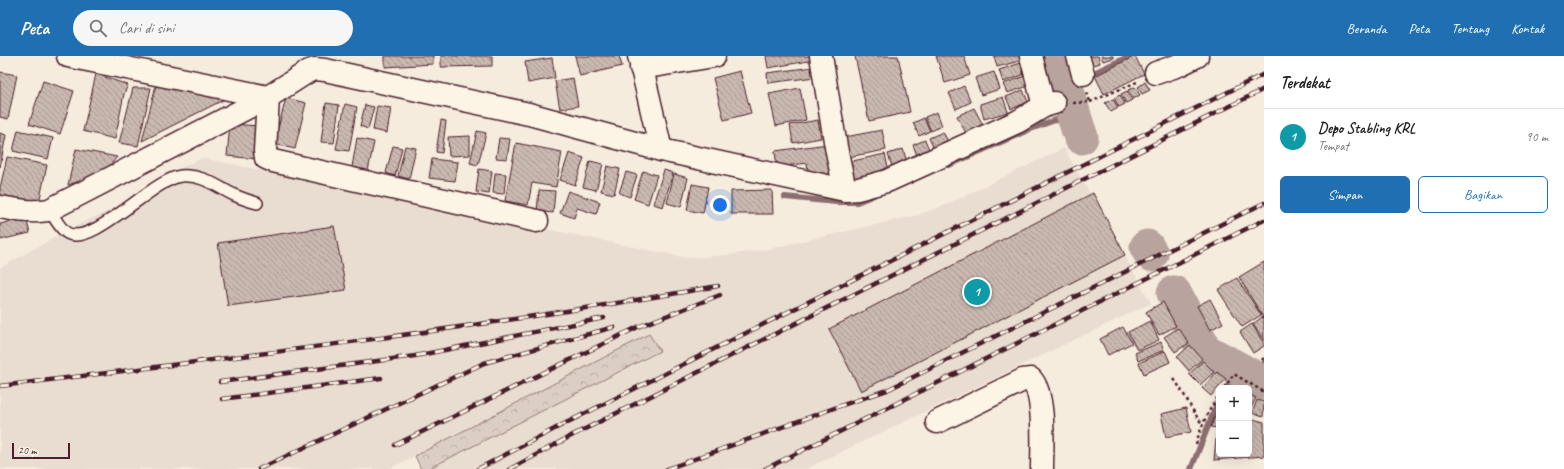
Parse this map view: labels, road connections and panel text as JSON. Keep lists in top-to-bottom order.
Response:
{
  "scale_bar": "20 m",
  "page": {
    "header": "Peta",
    "search": "Cari di sini",
    "nav": [
      "Beranda",
      "Peta",
      "Tentang",
      "Kontak"
    ],
    "heading": "Terdekat",
    "list": [
      {
        "mark": "1",
        "name": "Depo Stabling KRL",
        "note": "Tempat",
        "value": "90 m"
      }
    ],
    "buttons": ["Simpan", "Bagikan"],
    "pins": "1",
    "map_buttons": ["+", "−"],
    "scale": "20 m"
  }
}
